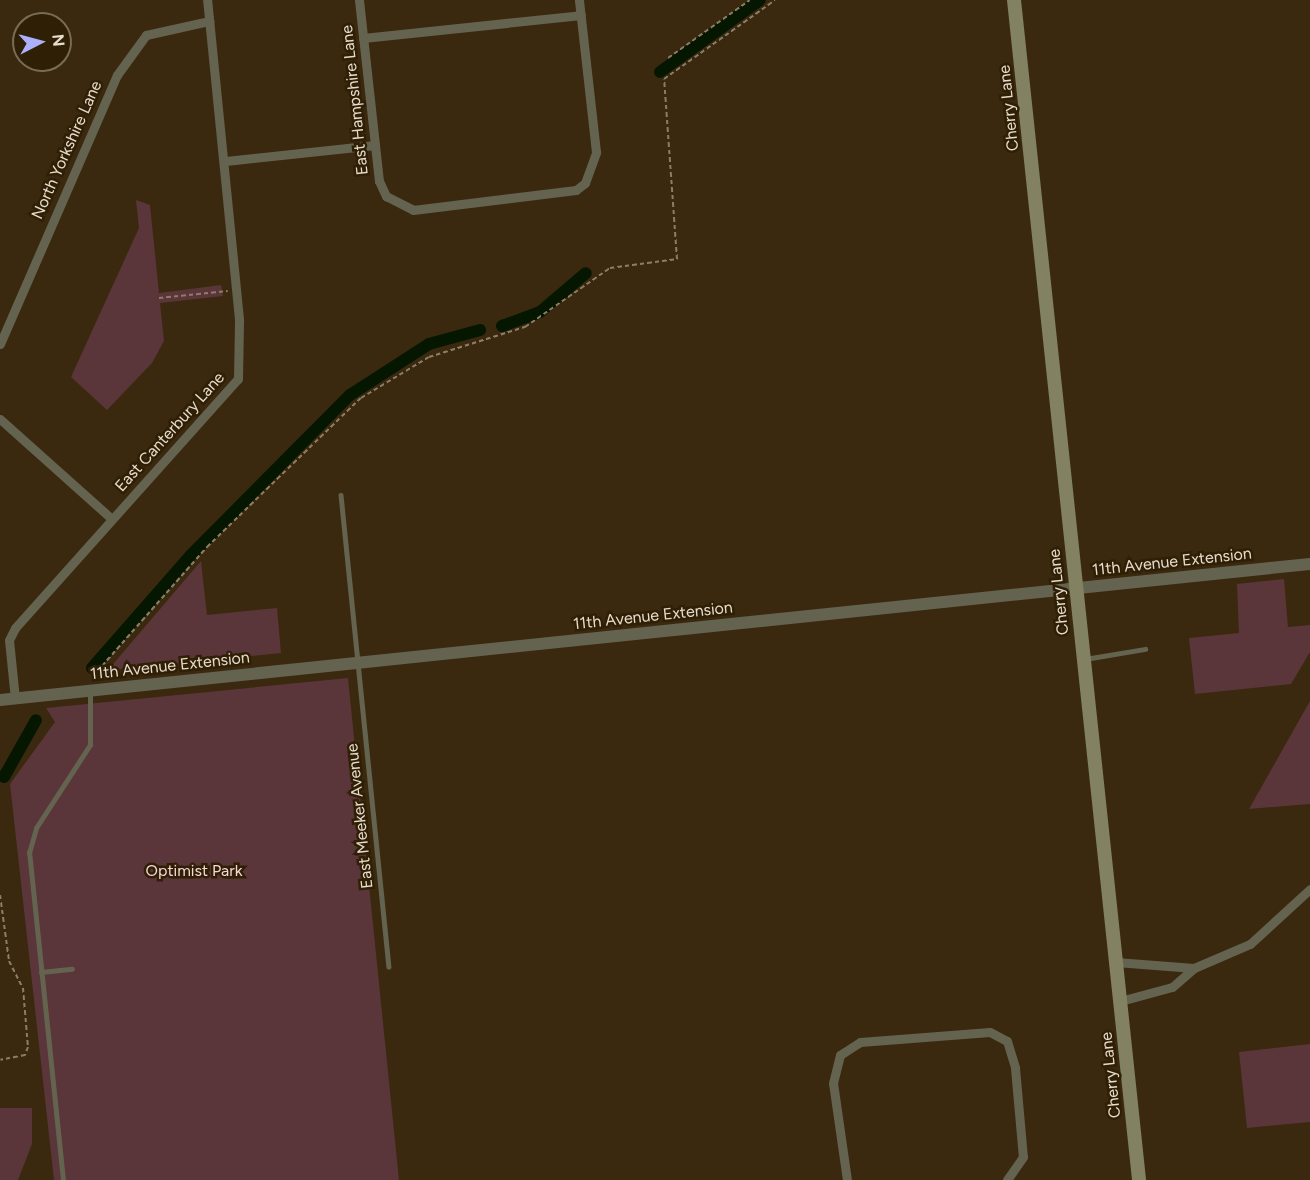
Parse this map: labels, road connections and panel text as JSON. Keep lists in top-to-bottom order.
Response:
{
  "streets": {
    "main road": ["Cherry Lane"],
    "street": [
      "East Hampshire Lane",
      "North Yorkshire Lane",
      "East Canterbury Lane",
      "11th Avenue Extension"
    ],
    "lane": ["East Meeker Avenue"]
  },
  "crossings": [
    ["Cherry Lane", "11th Avenue Extension"],
    ["North Yorkshire Lane", "East Canterbury Lane"],
    ["East Canterbury Lane", "11th Avenue Extension"],
    ["11th Avenue Extension", "East Meeker Avenue"]
  ],
  "parks": ["Optimist Park"],
  "north": "right"
}
